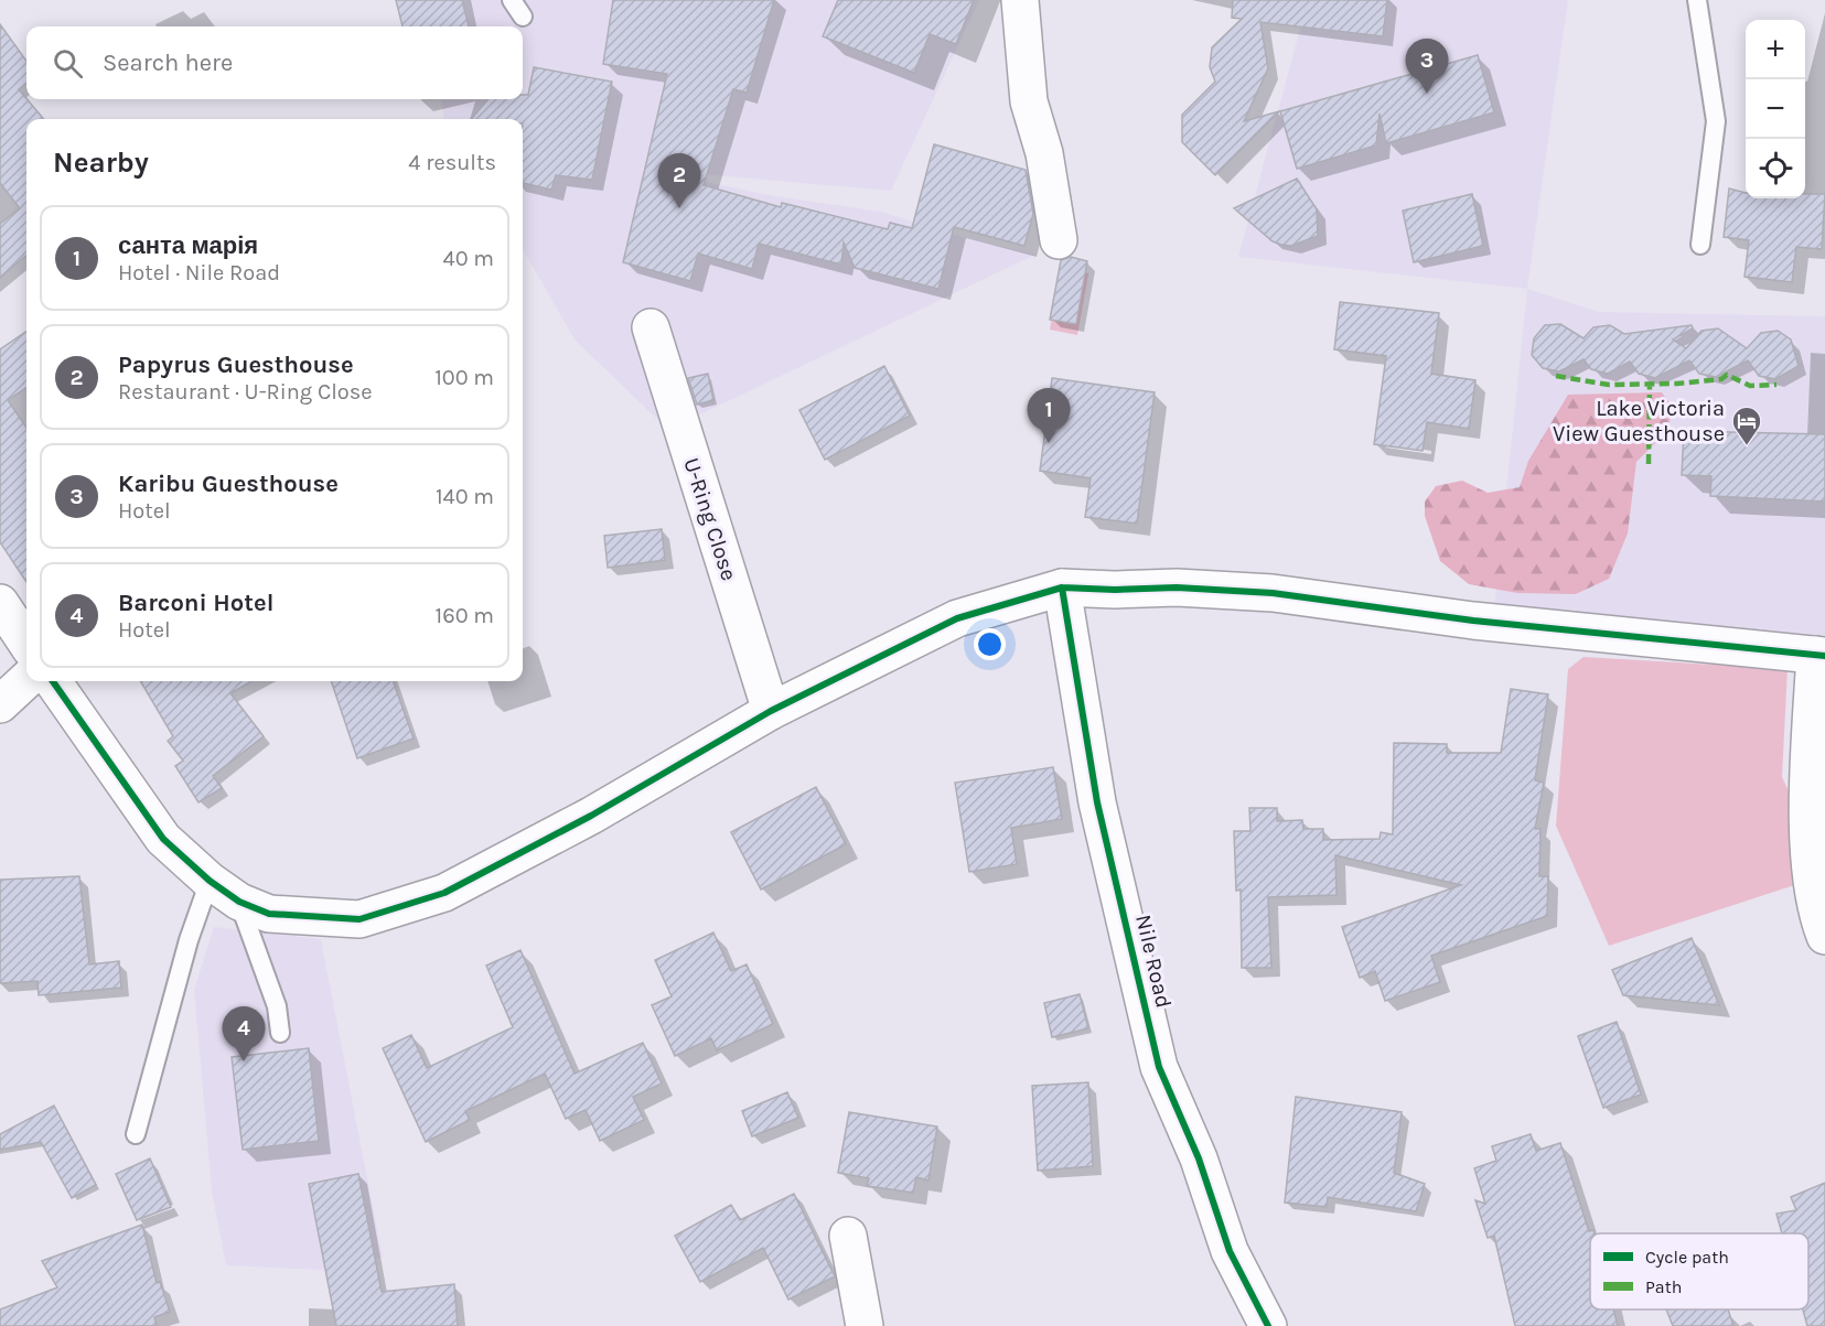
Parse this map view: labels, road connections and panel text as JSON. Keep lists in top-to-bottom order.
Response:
{
  "streets": {
    "street": ["U-Ring Close", "Nile Road"]
  },
  "places": {
    "hotel": ["Lake Victoria View Guesthouse"]
  },
  "legend": ["Cycle path", "Path"],
  "page": {
    "map_buttons": ["+", "−"],
    "search": "Search here",
    "pins": [
      "3",
      "2",
      "1",
      "4"
    ],
    "heading": ["Nearby", "4 results"],
    "list": [
      {
        "mark": "1",
        "name": "санта марія",
        "note": "Hotel · Nile Road",
        "value": "40 m"
      },
      {
        "mark": "2",
        "name": "Papyrus Guesthouse",
        "note": "Restaurant · U-Ring Close",
        "value": "100 m"
      },
      {
        "mark": "3",
        "name": "Karibu Guesthouse",
        "note": "Hotel",
        "value": "140 m"
      },
      {
        "mark": "4",
        "name": "Barconi Hotel",
        "note": "Hotel",
        "value": "160 m"
      }
    ]
  }
}
